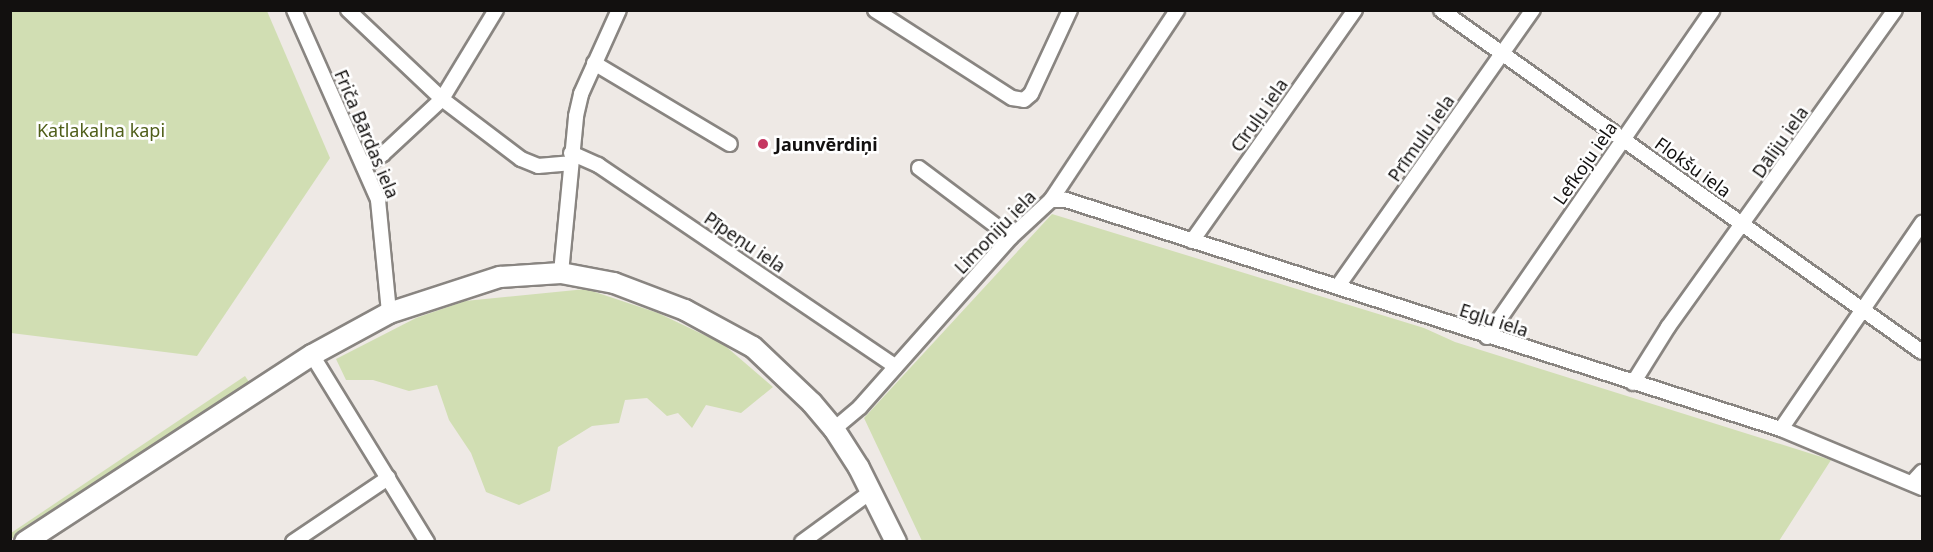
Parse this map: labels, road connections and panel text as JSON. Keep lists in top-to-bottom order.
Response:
{
  "streets": {
    "street": [
      "Cīruļu iela",
      "Friča Bārdas iela",
      "Prīmulu iela",
      "Dāliju iela",
      "Lefkoju iela",
      "Flokšu iela",
      "Limoniju iela",
      "Pīpeņu iela",
      "Egļu iela"
    ]
  },
  "crossings": [
    ["Cīruļu iela", "Egļu iela"],
    ["Prīmulu iela", "Flokšu iela"],
    ["Prīmulu iela", "Egļu iela"],
    ["Dāliju iela", "Flokšu iela"],
    ["Dāliju iela", "Egļu iela"],
    ["Lefkoju iela", "Flokšu iela"],
    ["Lefkoju iela", "Egļu iela"],
    ["Limoniju iela", "Pīpeņu iela"],
    ["Limoniju iela", "Egļu iela"]
  ],
  "parks": ["Katlakalna kapi"],
  "places": ["Jaunvērdiņi"]
}
